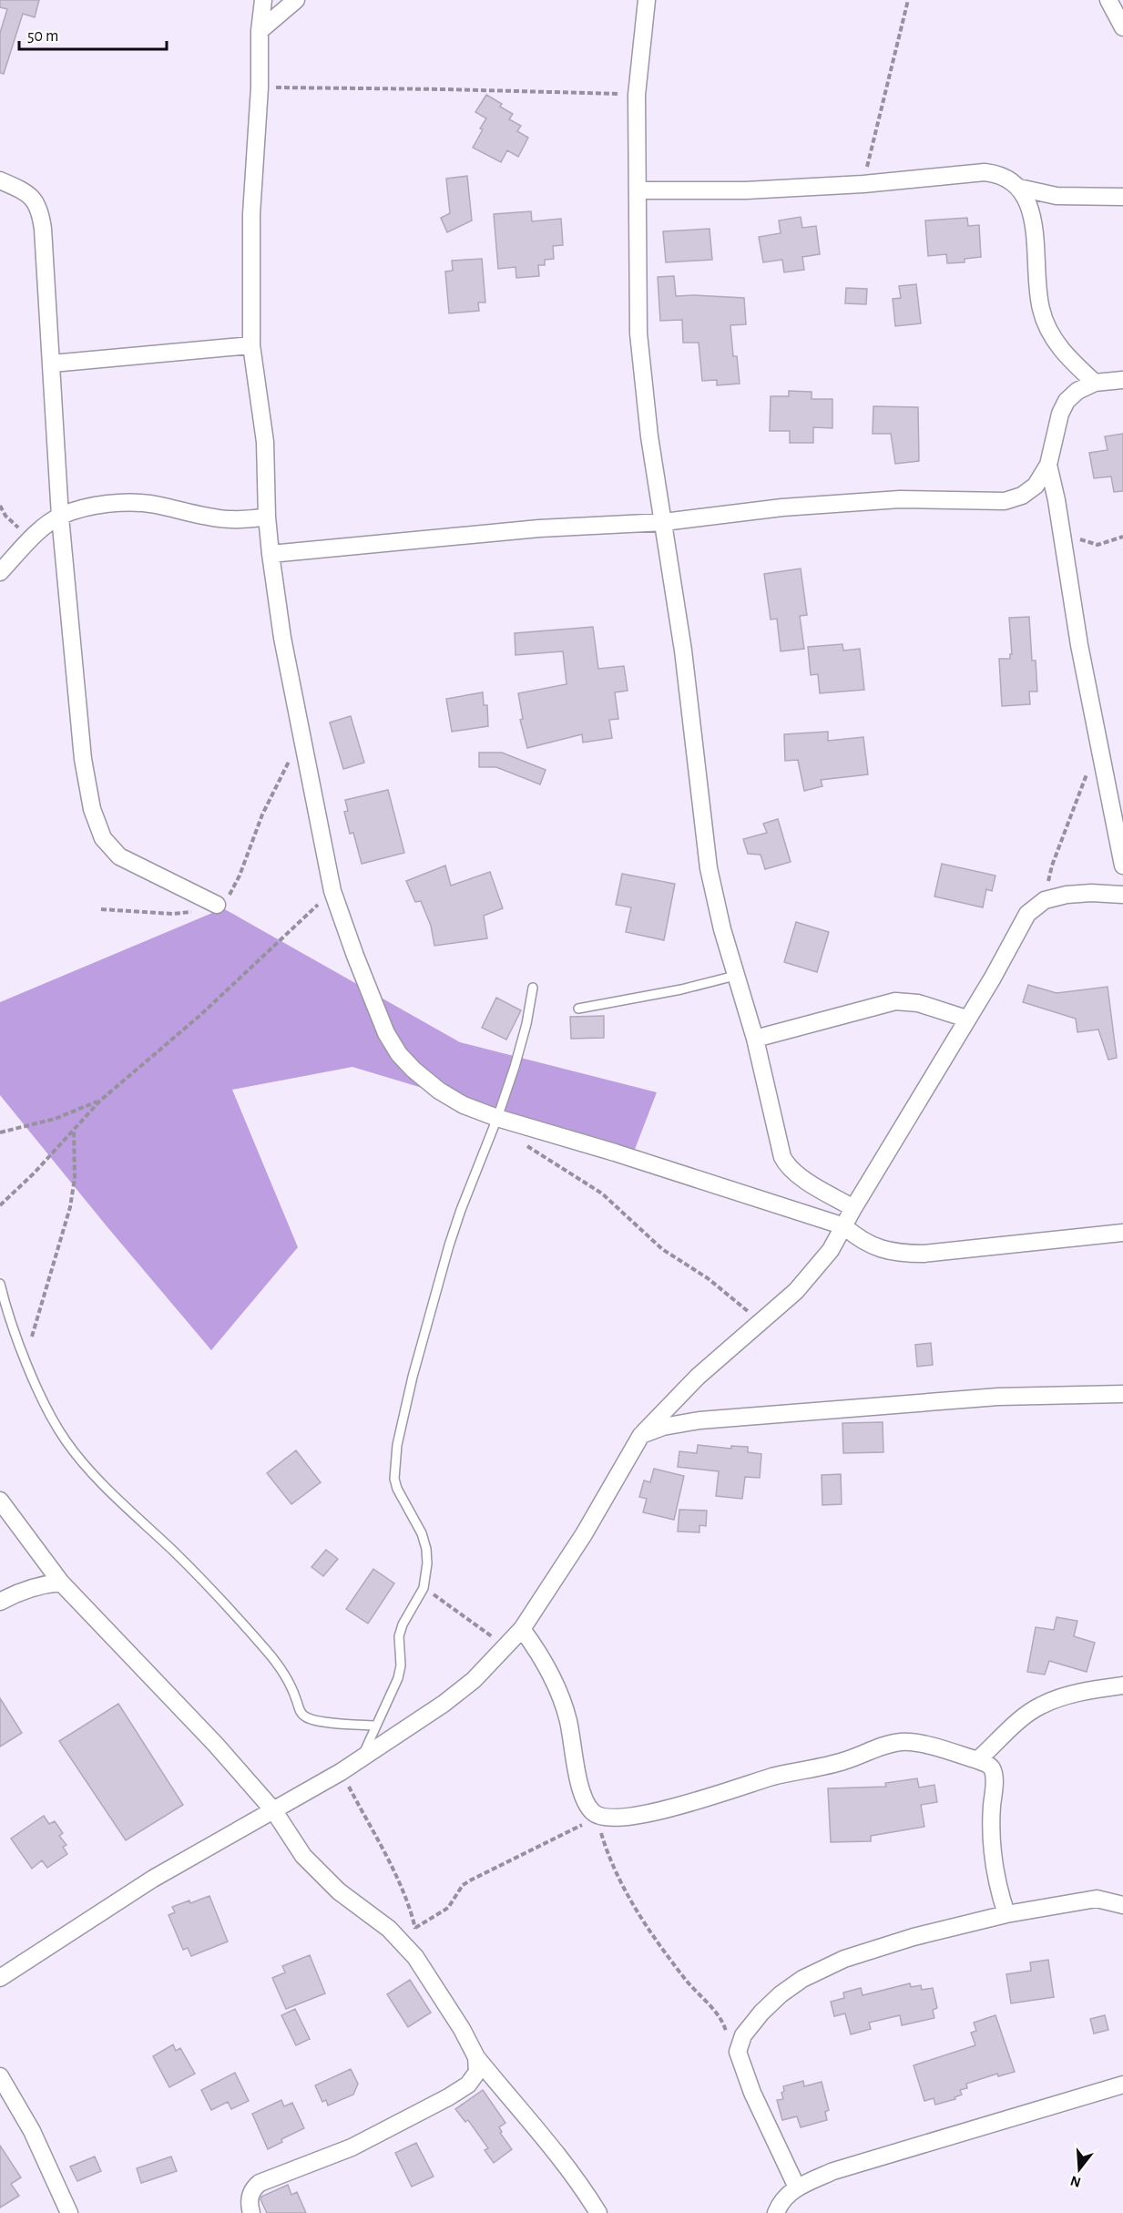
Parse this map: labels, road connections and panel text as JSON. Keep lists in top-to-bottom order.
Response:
{
  "scale_bar": "50 m",
  "north": "bottom"
}
